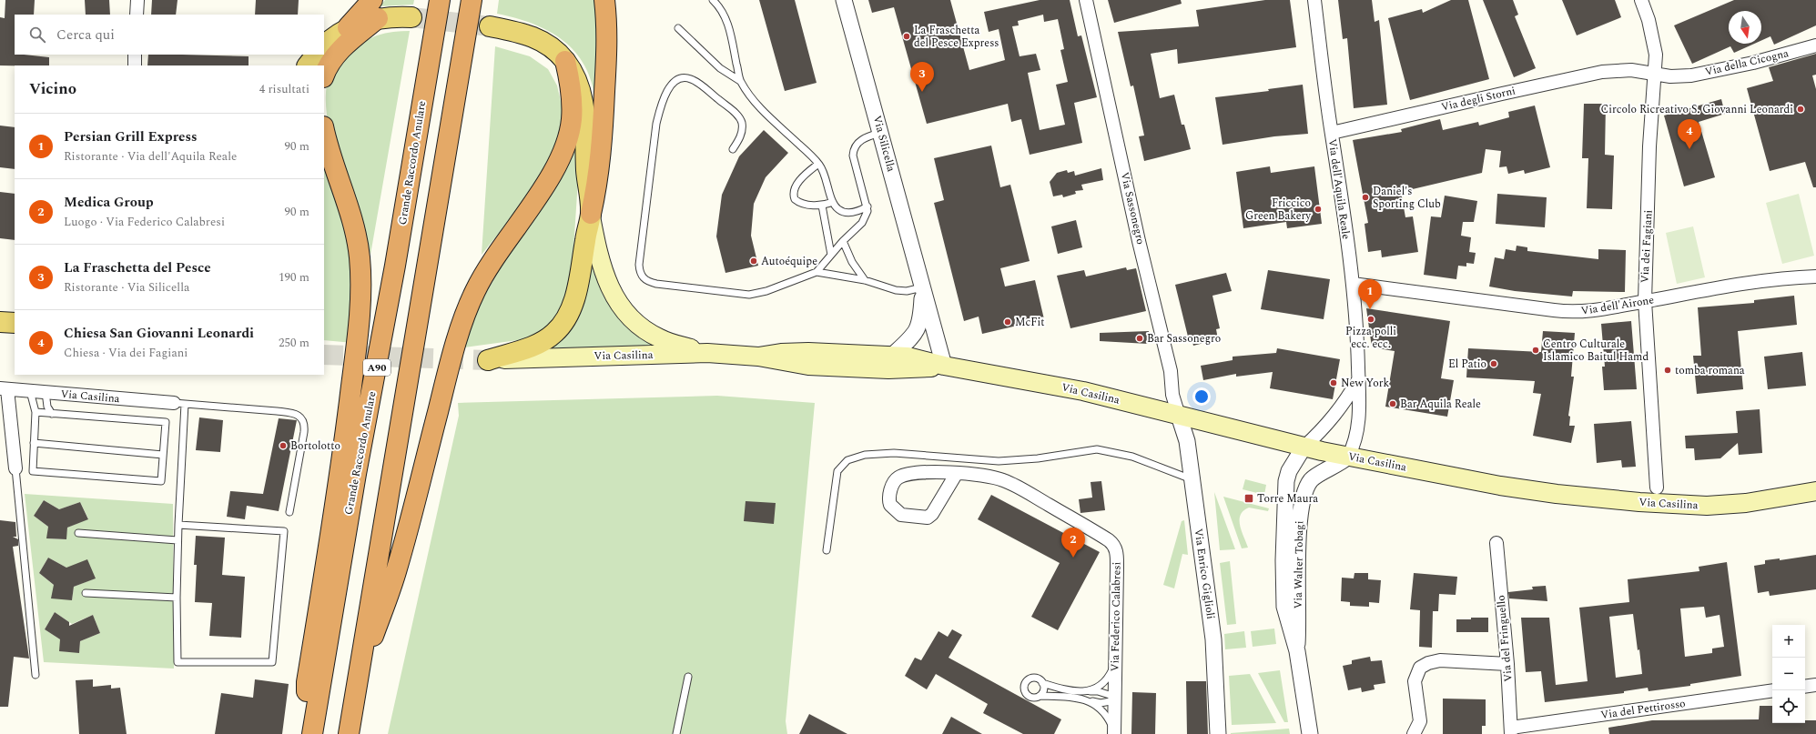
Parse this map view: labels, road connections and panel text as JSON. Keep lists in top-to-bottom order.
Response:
{
  "streets": {
    "highway": ["Grande Raccordo Anulare", "A90"],
    "main road": ["Via Casilina"],
    "street": [
      "Via della Cicogna",
      "Via degli Storni",
      "Via Silicella",
      "Via dell'Aquila Reale",
      "Via Sassonegro",
      "Via dei Fagiani",
      "Via dell'Airone",
      "Via Walter Tobagi",
      "Via Enrico Giglioli",
      "Via Federico Calabresi",
      "Via del Fringuello",
      "Via del Pettirosso"
    ]
  },
  "crossings": [
    ["Via della Cicogna", "Via degli Storni"],
    ["Via della Cicogna", "Via dei Fagiani"],
    ["Via degli Storni", "Via dell'Aquila Reale"],
    ["Via degli Storni", "Via dei Fagiani"],
    ["Via Silicella", "Via Casilina"],
    ["Via dell'Aquila Reale", "Via dell'Airone"],
    ["Via dell'Aquila Reale", "Via Casilina"],
    ["Via dell'Aquila Reale", "Via Walter Tobagi"],
    ["Via Sassonegro", "Via Casilina"],
    ["Via Sassonegro", "Via Enrico Giglioli"],
    ["Via dei Fagiani", "Via dell'Airone"],
    ["Via Casilina", "Via Walter Tobagi"],
    ["Via Casilina", "Via Enrico Giglioli"],
    ["Via del Fringuello", "Via del Pettirosso"]
  ],
  "places": {
    "other": [
      "La Fraschetta del Pesce Express",
      "Circolo Ricreativo S. Giovanni Leonardi",
      "Daniel's Sporting Club",
      "Friccico Green Bakery",
      "Autoéquipe",
      "Pizza polli ecc. ecc.",
      "McFit",
      "Bar Sassonegro",
      "Centro Culturale Islamico Baitul Hamd",
      "El Patio",
      "tomba romana",
      "New York",
      "Bar Aquila Reale",
      "Bortolotto"
    ],
    "transit": ["Torre Maura"]
  },
  "north": "bottom",
  "page": {
    "search": "Cerca qui",
    "pins": [
      "3",
      "4",
      "1",
      "2"
    ],
    "heading": ["Vicino", "4 risultati"],
    "list": [
      {
        "mark": "1",
        "name": "Persian Grill Express",
        "note": "Ristorante · Via dell'Aquila Reale",
        "value": "90 m"
      },
      {
        "mark": "2",
        "name": "Medica Group",
        "note": "Luogo · Via Federico Calabresi",
        "value": "90 m"
      },
      {
        "mark": "3",
        "name": "La Fraschetta del Pesce",
        "note": "Ristorante · Via Silicella",
        "value": "190 m"
      },
      {
        "mark": "4",
        "name": "Chiesa San Giovanni Leonardi",
        "note": "Chiesa · Via dei Fagiani",
        "value": "250 m"
      }
    ],
    "map_buttons": ["+", "−"]
  }
}
